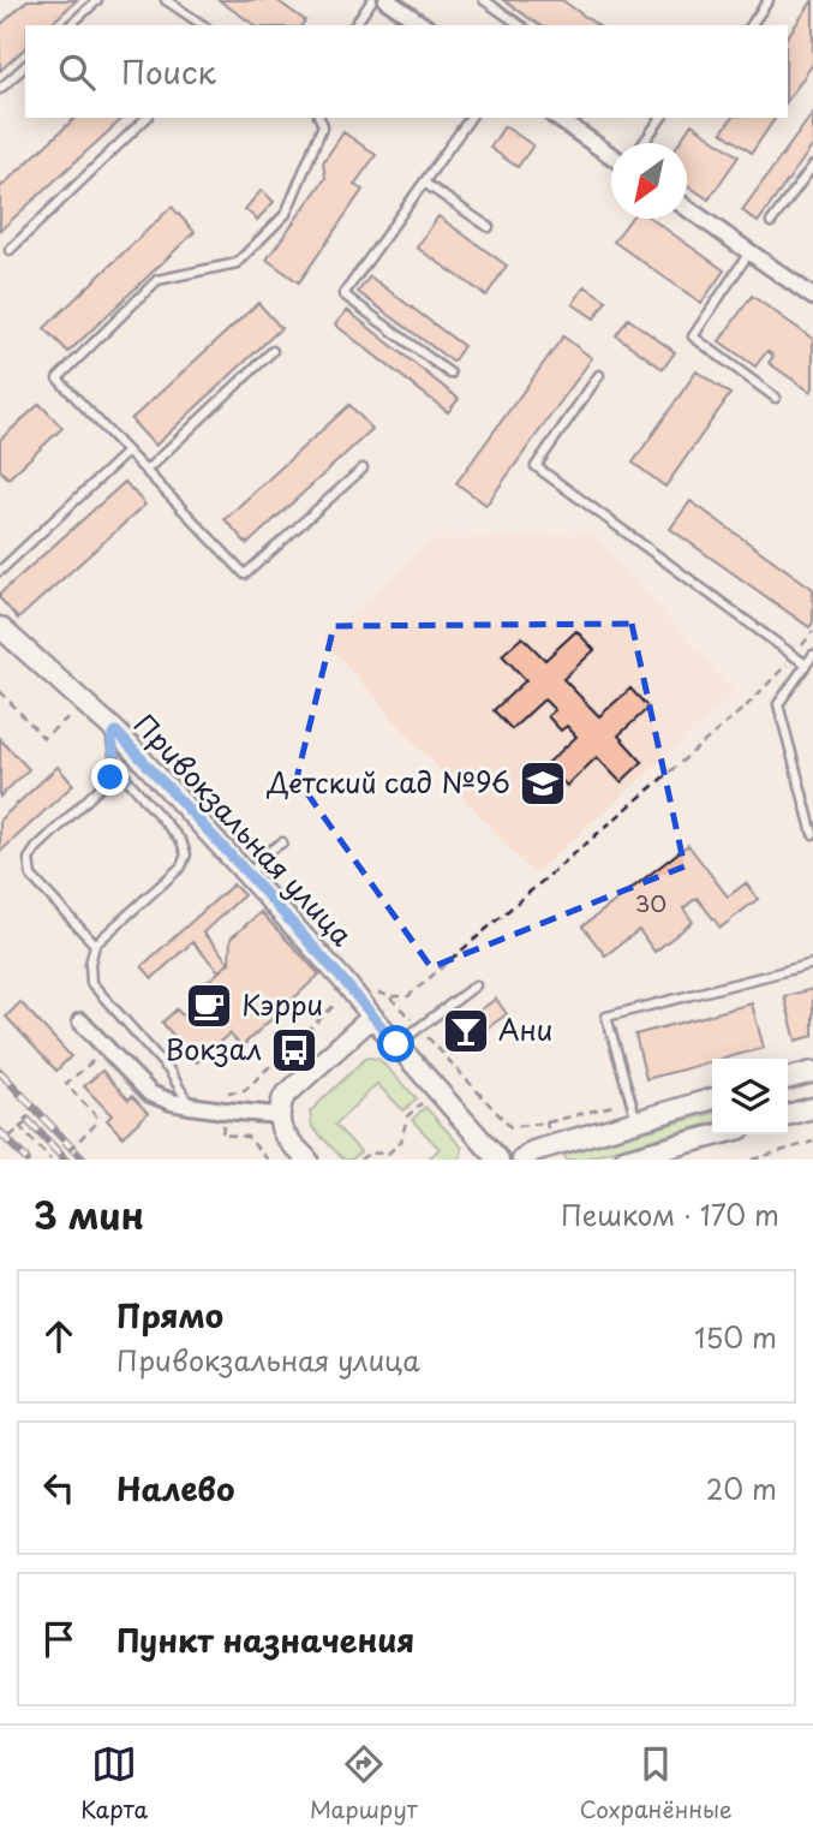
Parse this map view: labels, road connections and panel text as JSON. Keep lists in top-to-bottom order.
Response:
{
  "streets": {
    "street": ["Привокзальная улица"]
  },
  "places": {
    "school or university": ["Детский сад №96"],
    "cafe": ["Кэрри"],
    "bar": ["Ани"],
    "bus stop": ["Вокзал"]
  },
  "house_numbers": ["30"],
  "north": "bottom left",
  "page": {
    "search": "Поиск",
    "heading": ["3 мин", "Пешком · 170 m"],
    "list": [
      ["Прямо", "Привокзальная улица", "150 m"],
      ["Налево", "20 m"],
      "Пункт назначения"
    ],
    "nav": ["Карта", "Маршрут", "Сохранённые"]
  }
}
